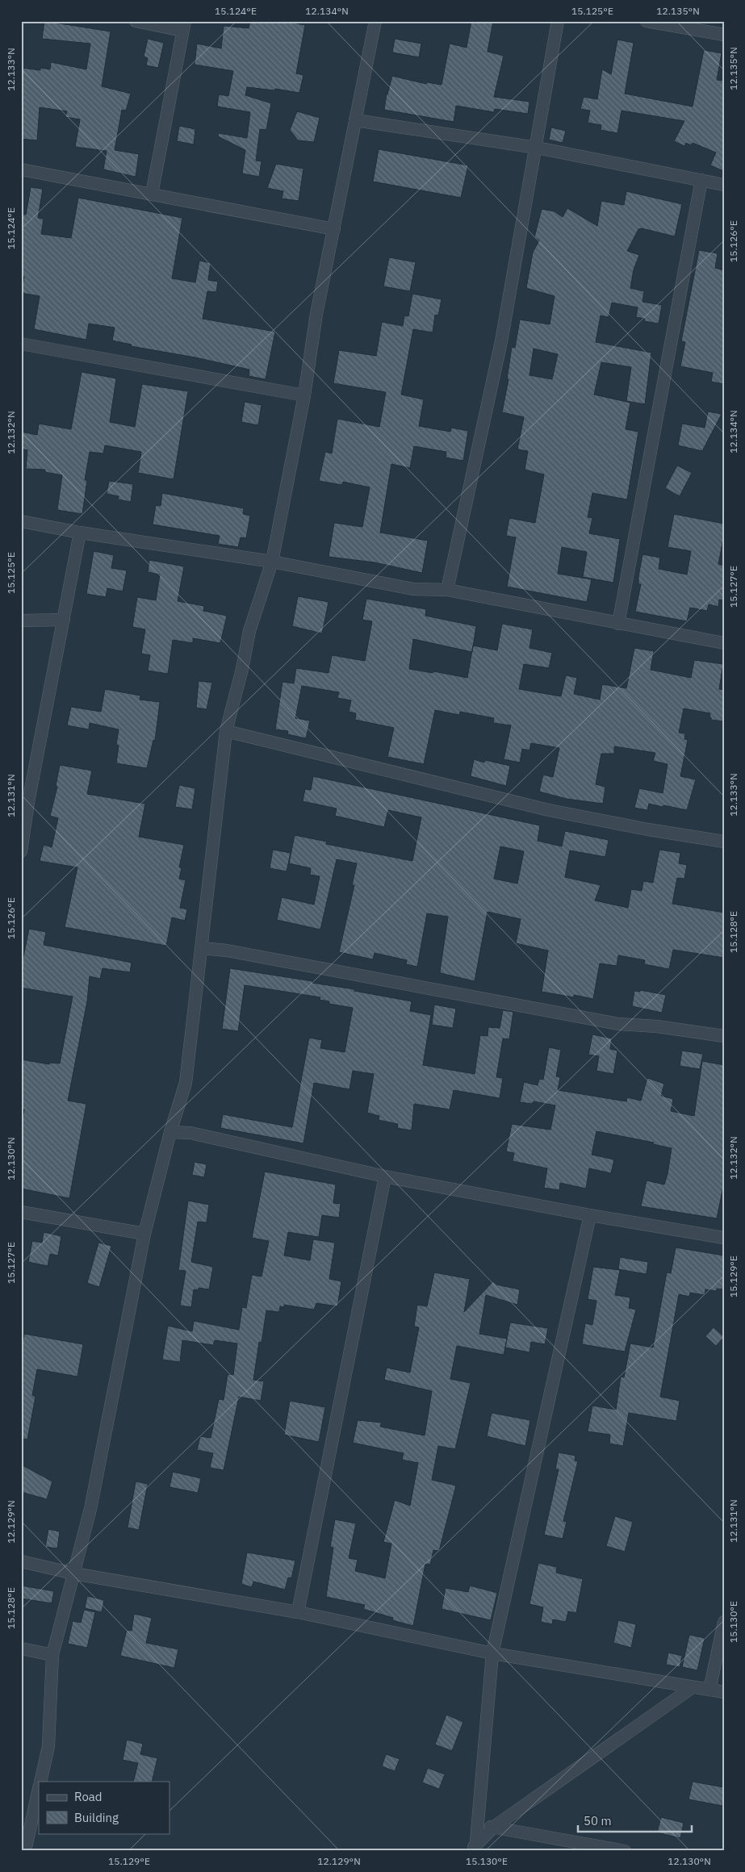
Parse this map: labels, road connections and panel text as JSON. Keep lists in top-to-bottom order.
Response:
{
  "legend": ["Road", "Building"],
  "scale_bar": "50 m",
  "coordinates": [
    "15.124°E",
    "12.134°N",
    "15.125°E",
    "12.135°N",
    "12.133°N",
    "15.126°E",
    "12.132°N",
    "15.127°E",
    "12.131°N",
    "15.128°E",
    "12.130°N",
    "15.129°E",
    "12.129°N",
    "15.130°E"
  ]
}
